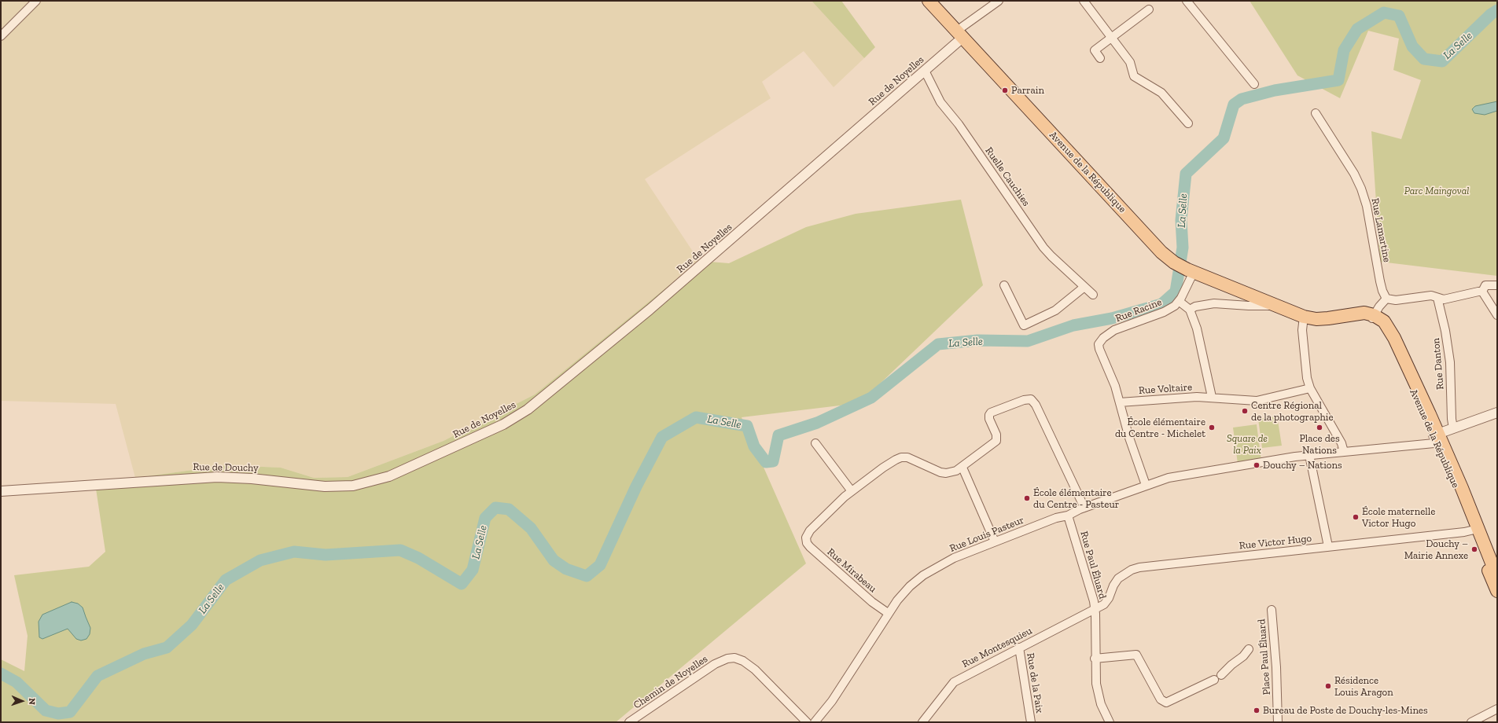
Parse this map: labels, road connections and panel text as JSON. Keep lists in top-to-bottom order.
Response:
{
  "streets": {
    "main road": ["Avenue de la République"],
    "street": [
      "Rue de Noyelles",
      "Ruelle Cauchies",
      "Rue Lamartine",
      "Rue Racine",
      "Rue Danton",
      "Rue Voltaire",
      "Rue de Douchy",
      "Rue Louis Pasteur",
      "Rue Victor Hugo",
      "Rue Paul Éluard",
      "Rue Mirabeau",
      "Rue Montesquieu",
      "Place Paul Éluard",
      "Chemin de Noyelles",
      "Rue de la Paix"
    ]
  },
  "crossings": [
    ["Rue de Noyelles", "Avenue de la République"],
    ["Rue de Noyelles", "Ruelle Cauchies"],
    ["Rue de Noyelles", "Rue de Douchy"],
    ["Avenue de la République", "Rue Racine"],
    ["Avenue de la République", "Rue Louis Pasteur"],
    ["Avenue de la République", "Rue Victor Hugo"],
    ["Rue Racine", "Rue Voltaire"],
    ["Rue Louis Pasteur", "Rue Paul Éluard"],
    ["Rue Louis Pasteur", "Rue Mirabeau"],
    ["Rue Victor Hugo", "Rue Paul Éluard"],
    ["Rue Victor Hugo", "Rue Montesquieu"],
    ["Rue Paul Éluard", "Rue Montesquieu"],
    ["Rue Montesquieu", "Rue de la Paix"]
  ],
  "water": ["La Selle"],
  "parks": ["Parc Maingoval", "Square de la Paix"],
  "places": [
    "Parrain",
    "Centre Régional de la photographie",
    "École élémentaire du Centre - Michelet",
    "Place des Nations",
    "Douchy – Nations",
    "École élémentaire du Centre - Pasteur",
    "École maternelle Victor Hugo",
    "Douchy – Mairie Annexe",
    "Résidence Louis Aragon",
    "Bureau de Poste de Douchy-les-Mines"
  ],
  "north": "right"
}
